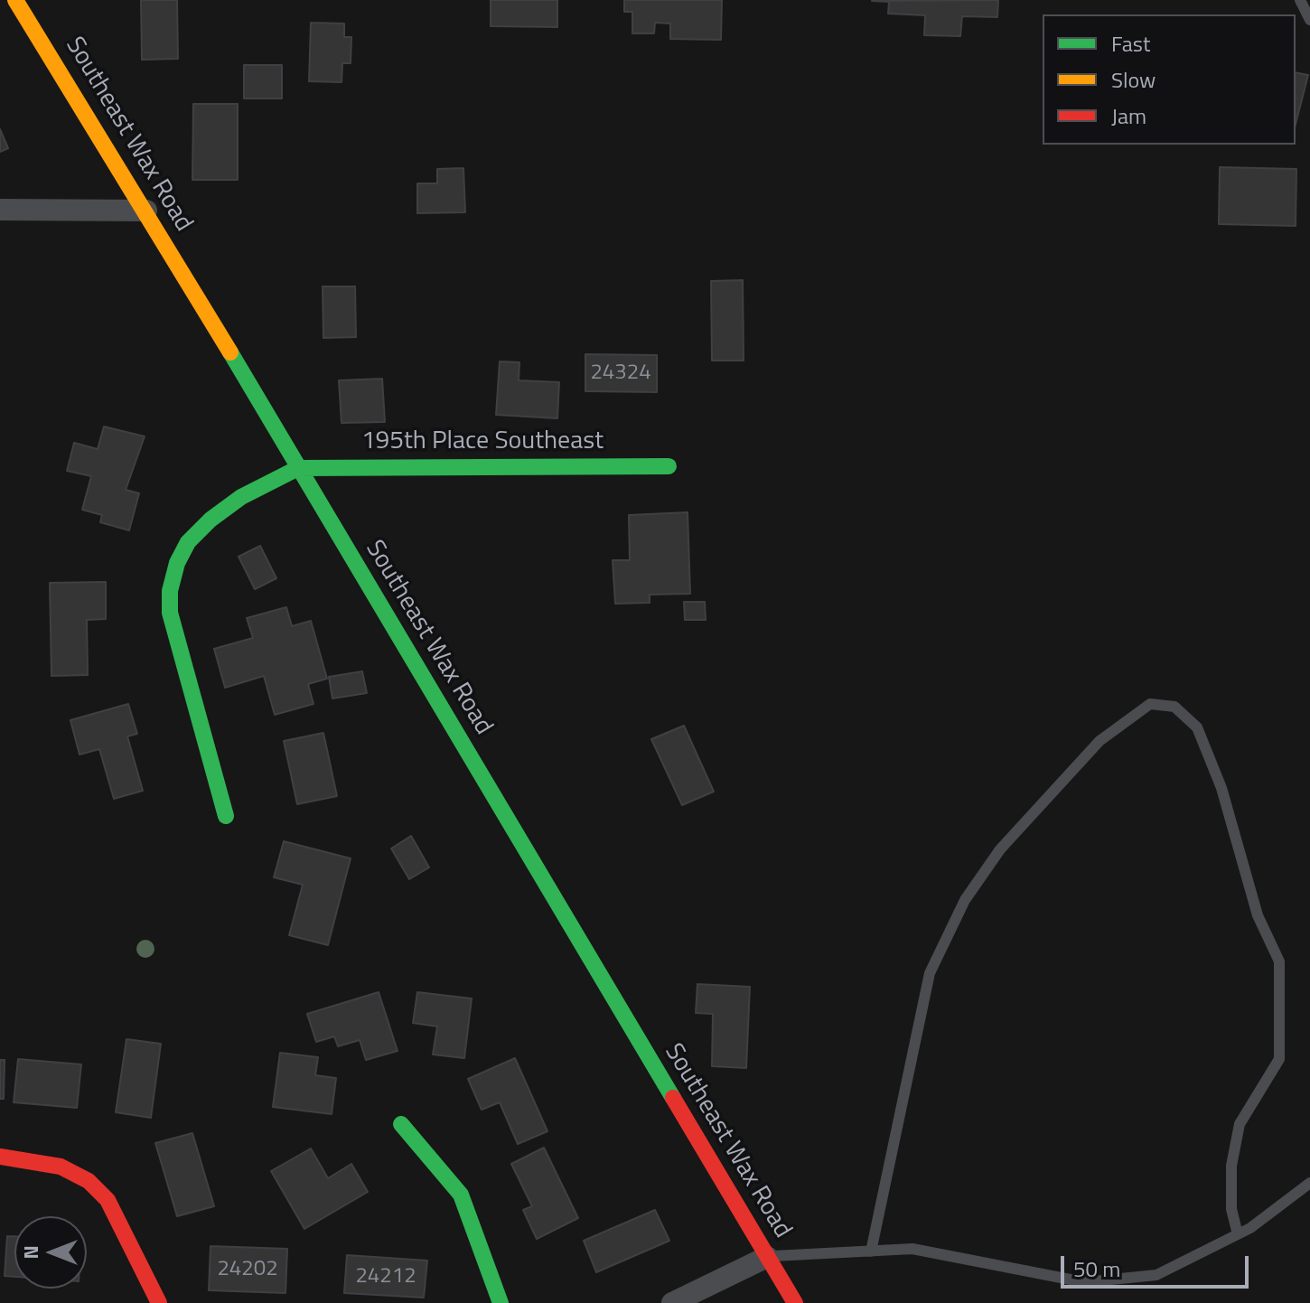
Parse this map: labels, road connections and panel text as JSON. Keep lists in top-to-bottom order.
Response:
{
  "streets": {
    "street": ["Southeast Wax Road", "195th Place Southeast"]
  },
  "crossings": [
    ["Southeast Wax Road", "195th Place Southeast"]
  ],
  "house_numbers": ["24324", "24202", "24212"],
  "legend": ["Fast", "Slow", "Jam"],
  "scale_bar": "50 m",
  "north": "left"
}
